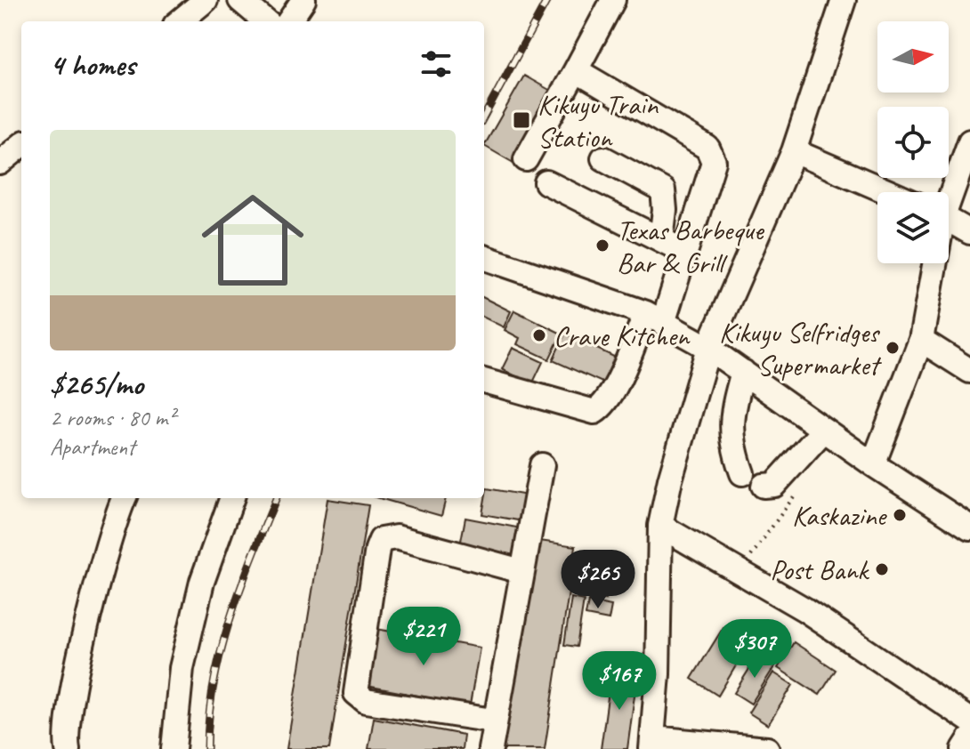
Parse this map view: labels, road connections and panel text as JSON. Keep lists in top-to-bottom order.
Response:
{
  "places": {
    "transit": ["Kikuyu Train Station"],
    "other": [
      "Texas Barbeque Bar & Grill",
      "Crave Kitchen",
      "Kikuyu Selfridges Supermarket",
      "Kaskazine",
      "Post Bank"
    ]
  },
  "north": "right",
  "page": {
    "heading": "4 homes",
    "list": [
      {
        "name": "$265/mo",
        "note": "2 rooms · 80 m² · Apartment"
      }
    ],
    "price": [
      "$265",
      "$221",
      "$307",
      "$167"
    ]
  }
}
